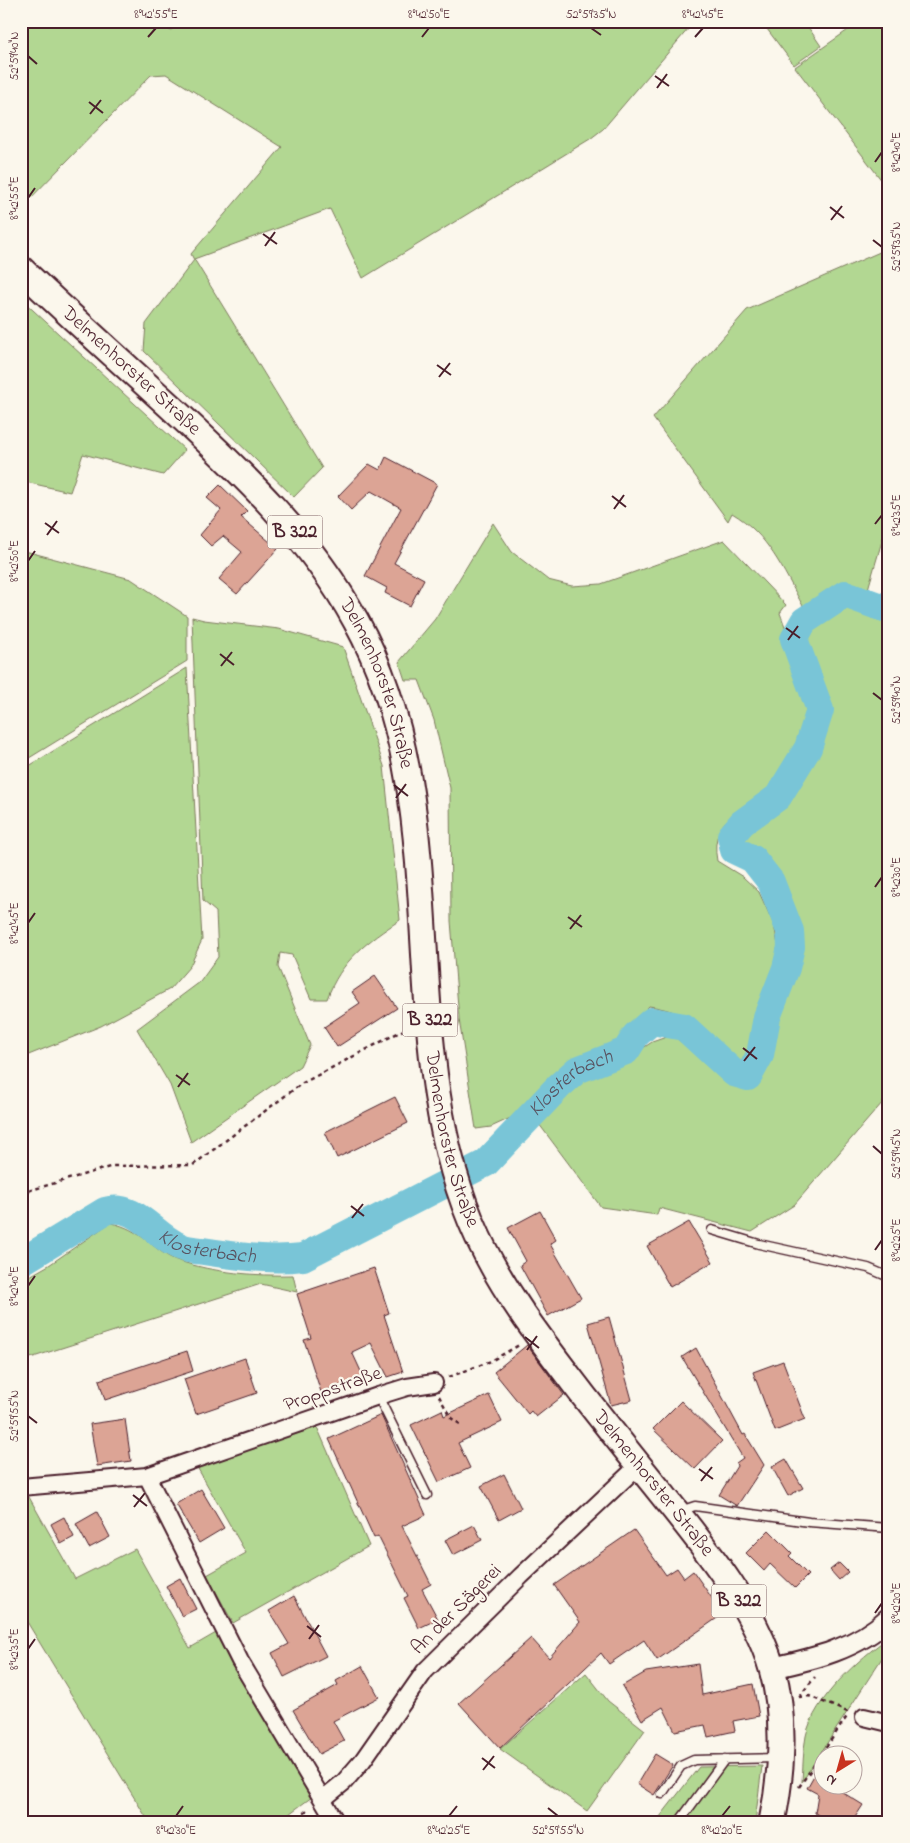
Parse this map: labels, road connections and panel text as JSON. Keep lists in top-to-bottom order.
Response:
{
  "streets": {
    "main road": ["Delmenhorster Straße", "B 322"],
    "street": ["Proppstraße", "An der Sägerei"]
  },
  "crossings": [
    ["Delmenhorster Straße", "An der Sägerei"]
  ],
  "water": ["Klosterbach"],
  "north": "bottom left",
  "coordinates": [
    "8°42'55\"E",
    "8°42'50\"E",
    "52°59'35\"N",
    "8°42'45\"E",
    "52°59'40\"N",
    "8°42'40\"E",
    "8°42'35\"E",
    "8°42'30\"E",
    "52°59'45\"N",
    "8°42'25\"E",
    "52°59'55\"N",
    "8°42'20\"E"
  ]
}
